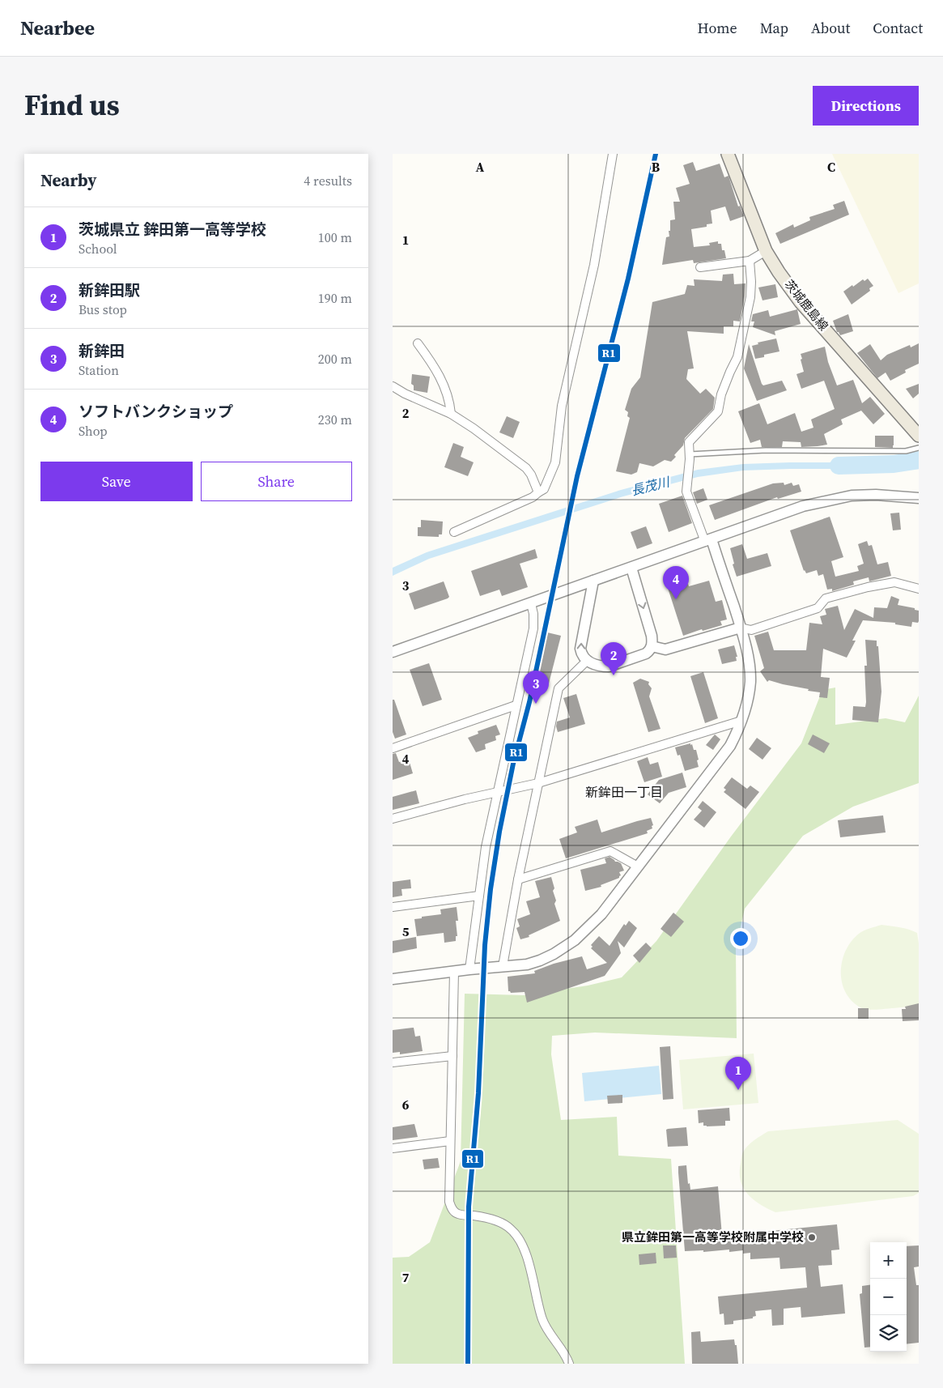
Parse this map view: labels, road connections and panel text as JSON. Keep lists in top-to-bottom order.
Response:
{
  "streets": {
    "main road": ["茨城鹿島線"]
  },
  "districts": ["新鉾田一丁目"],
  "water": ["長茂川"],
  "places": ["県立鉾田第一高等学校附属中学校"],
  "lines": ["transit line R1"],
  "page": {
    "header": "Nearbee",
    "nav": [
      "Home",
      "Map",
      "About",
      "Contact"
    ],
    "title": "Find us",
    "buttons": [
      "Directions",
      ["Save", "Share"]
    ],
    "heading": ["Nearby", "4 results"],
    "list": [
      {
        "mark": "1",
        "name": "茨城県立 鉾田第一高等学校",
        "note": "School",
        "value": "100 m"
      },
      {
        "mark": "2",
        "name": "新鉾田駅",
        "note": "Bus stop",
        "value": "190 m"
      },
      {
        "mark": "3",
        "name": "新鉾田",
        "note": "Station",
        "value": "200 m"
      },
      {
        "mark": "4",
        "name": "ソフトバンクショップ",
        "note": "Shop",
        "value": "230 m"
      }
    ],
    "pins": [
      "4",
      "2",
      "3",
      "1"
    ],
    "map_buttons": ["+", "−"]
  },
  "grid": {
    "columns": ["A", "B", "C"],
    "rows": [
      "1",
      "2",
      "3",
      "4",
      "5",
      "6",
      "7"
    ]
  }
}
